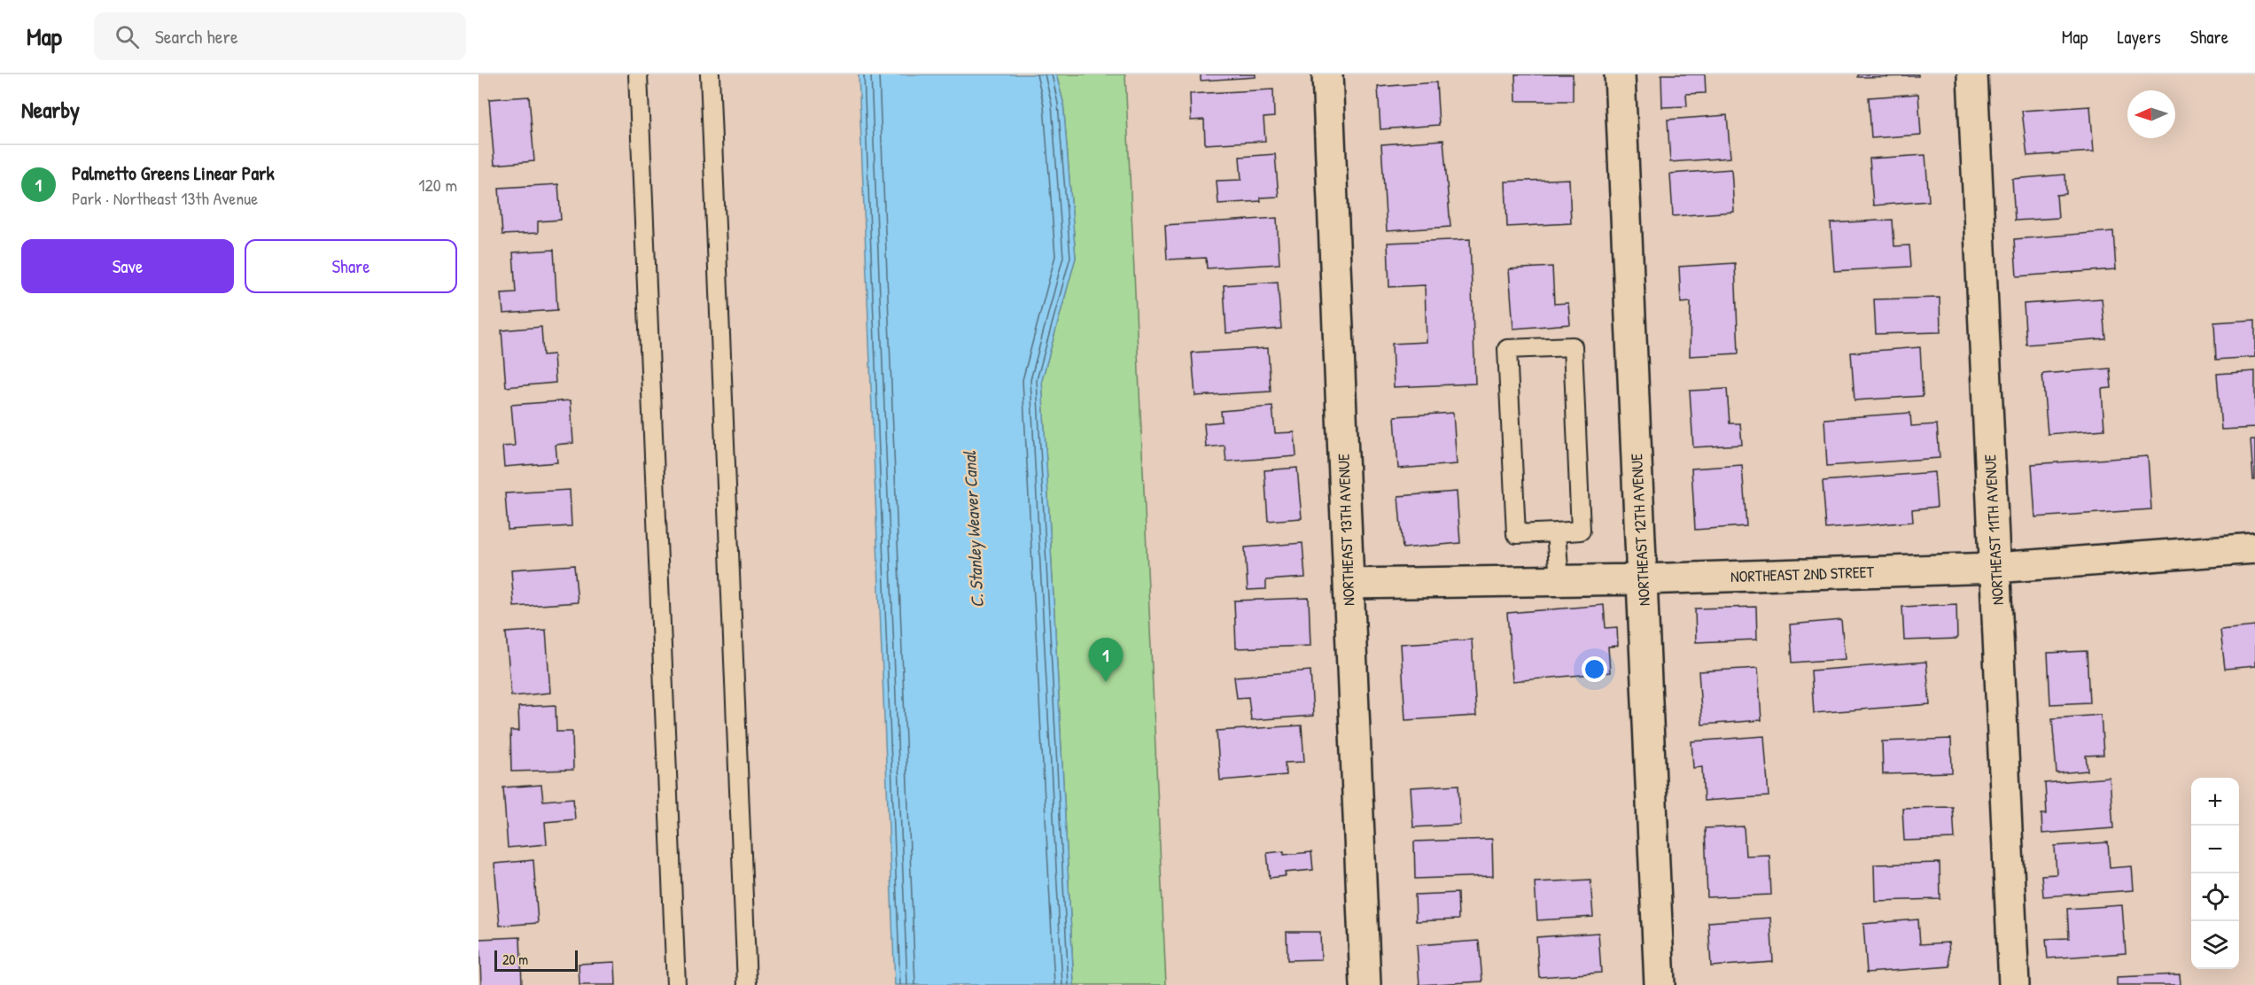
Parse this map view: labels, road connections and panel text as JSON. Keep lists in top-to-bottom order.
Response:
{
  "streets": {
    "street": [
      "NORTHEAST 13TH AVENUE",
      "NORTHEAST 12TH AVENUE",
      "NORTHEAST 11TH AVENUE",
      "NORTHEAST 2ND STREET"
    ]
  },
  "crossings": [
    ["NORTHEAST 13TH AVENUE", "NORTHEAST 2ND STREET"],
    ["NORTHEAST 12TH AVENUE", "NORTHEAST 2ND STREET"],
    ["NORTHEAST 11TH AVENUE", "NORTHEAST 2ND STREET"]
  ],
  "water": ["C. Stanley Weaver Canal"],
  "scale_bar": "20 m",
  "north": "left",
  "page": {
    "header": "Map",
    "search": "Search here",
    "nav": ["Map", "Layers", "Share"],
    "heading": "Nearby",
    "list": [
      {
        "mark": "1",
        "name": "Palmetto Greens Linear Park",
        "note": "Park · Northeast 13th Avenue",
        "value": "120 m"
      }
    ],
    "buttons": ["Save", "Share"],
    "pins": "1",
    "map_buttons": ["+", "−"],
    "scale": "20 m"
  }
}
